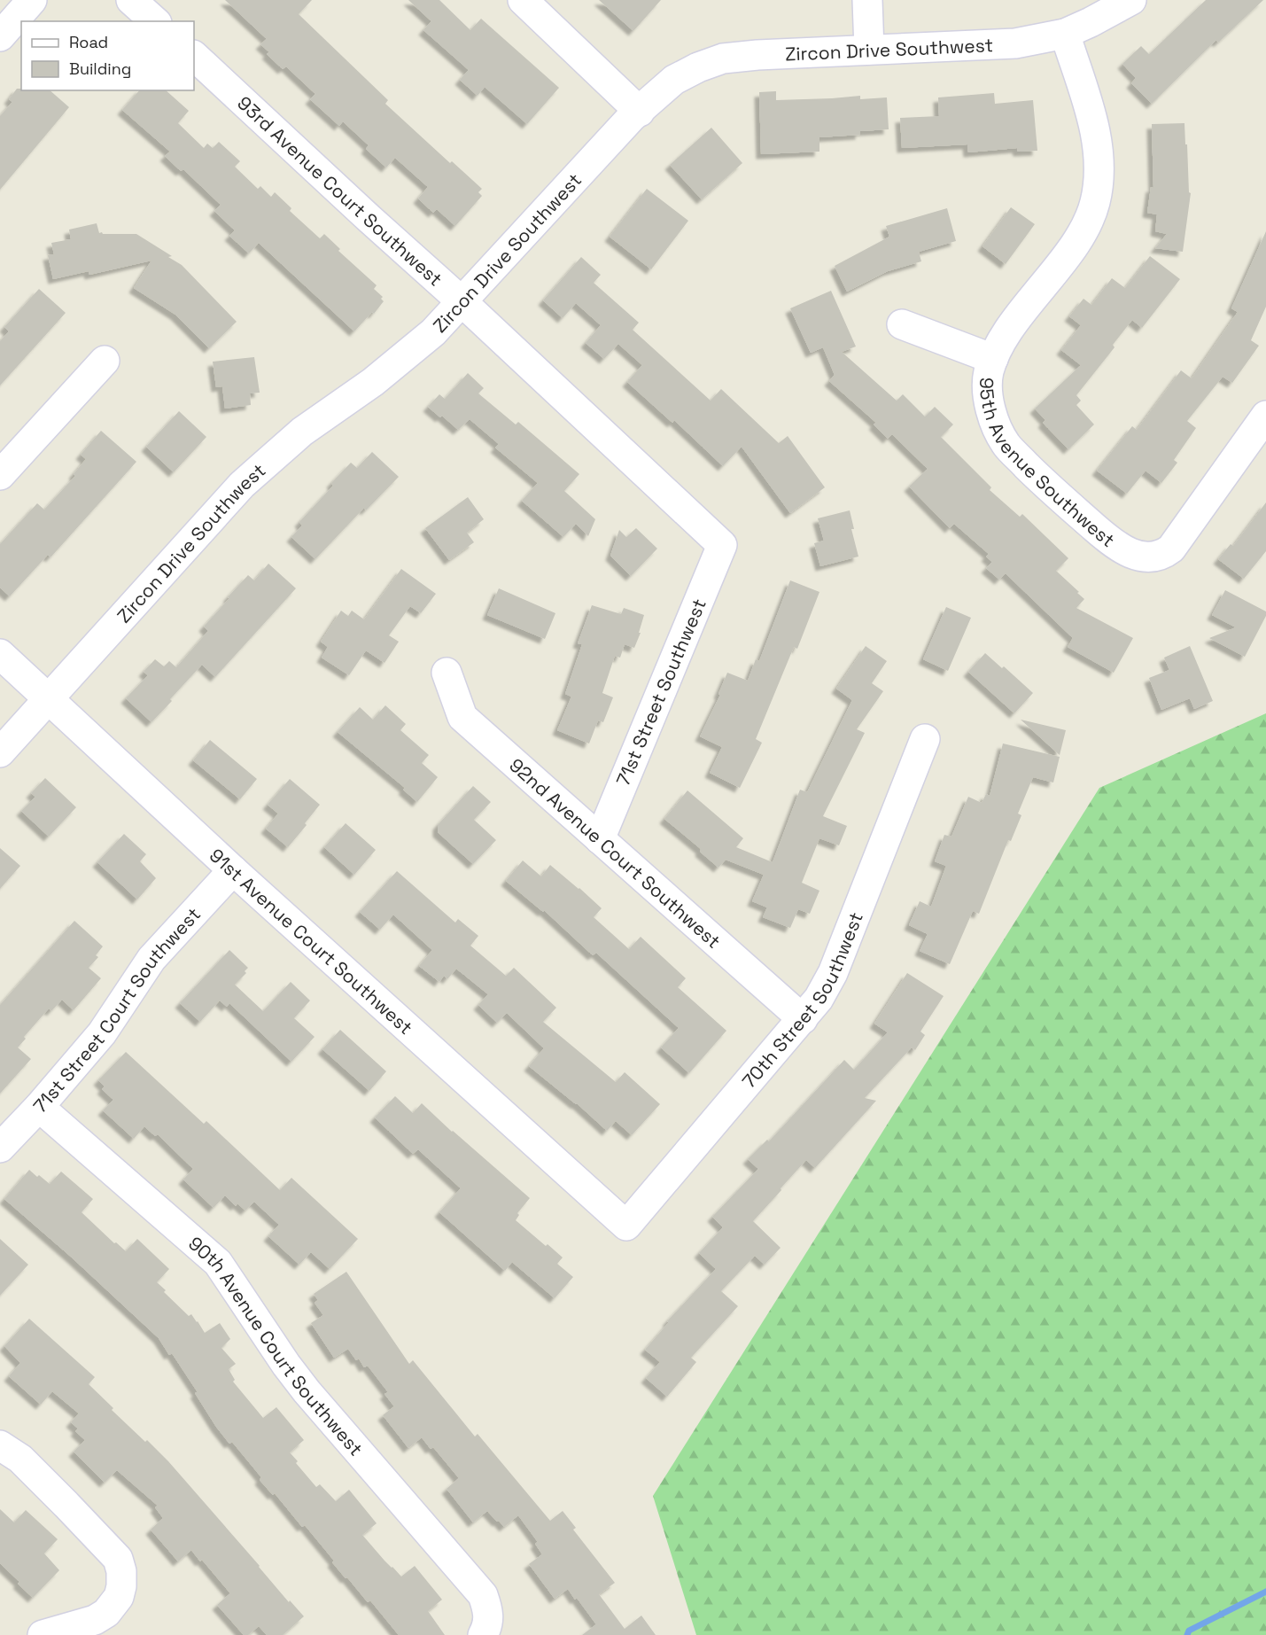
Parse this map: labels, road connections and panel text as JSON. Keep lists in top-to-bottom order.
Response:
{
  "streets": {
    "street": [
      "Zircon Drive Southwest",
      "93rd Avenue Court Southwest",
      "95th Avenue Southwest",
      "71st Street Southwest",
      "92nd Avenue Court Southwest",
      "91st Avenue Court Southwest",
      "70th Street Southwest",
      "71st Street Court Southwest",
      "90th Avenue Court Southwest"
    ]
  },
  "crossings": [
    ["Zircon Drive Southwest", "93rd Avenue Court Southwest"],
    ["Zircon Drive Southwest", "91st Avenue Court Southwest"],
    ["93rd Avenue Court Southwest", "71st Street Southwest"],
    ["71st Street Southwest", "92nd Avenue Court Southwest"],
    ["92nd Avenue Court Southwest", "70th Street Southwest"],
    ["91st Avenue Court Southwest", "70th Street Southwest"],
    ["91st Avenue Court Southwest", "71st Street Court Southwest"],
    ["71st Street Court Southwest", "90th Avenue Court Southwest"]
  ],
  "legend": ["Road", "Building"]
}
